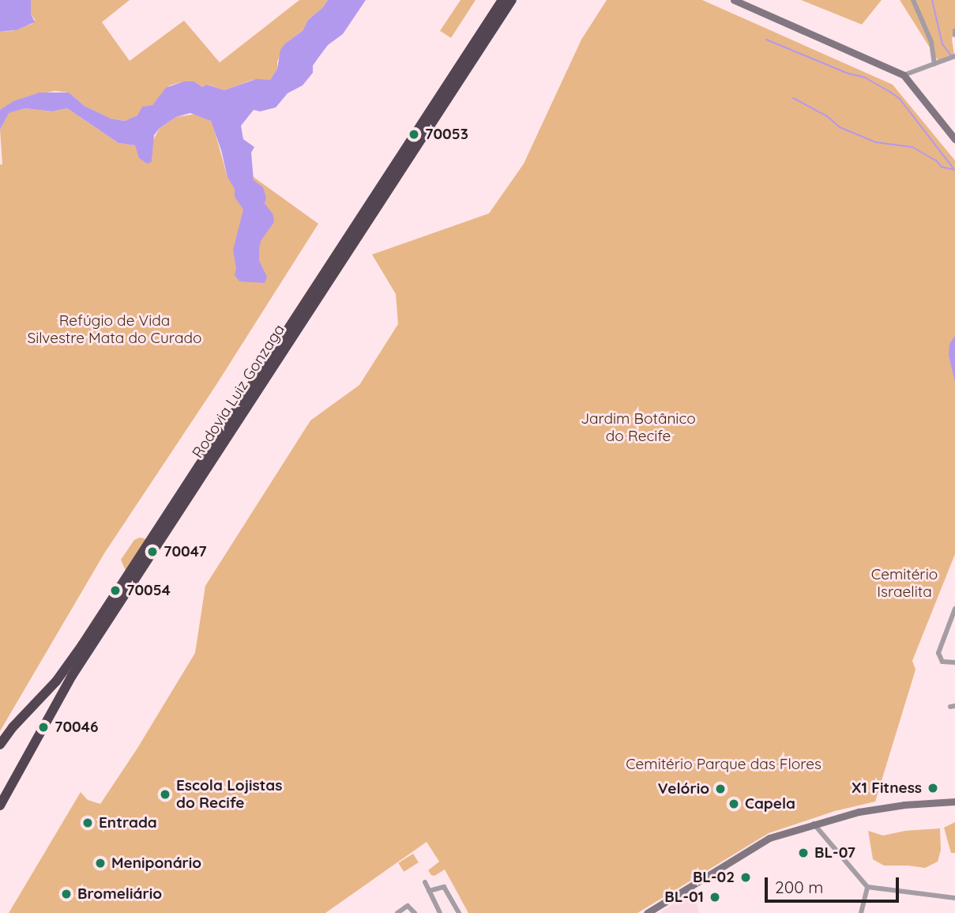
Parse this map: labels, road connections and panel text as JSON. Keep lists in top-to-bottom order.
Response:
{
  "streets": {
    "highway": ["Rodovia Luiz Gonzaga"]
  },
  "parks": [
    "Refúgio de Vida Silvestre Mata do Curado",
    "Jardim Botânico do Recife",
    "Cemitério Israelita",
    "Cemitério Parque das Flores"
  ],
  "places": [
    "70053",
    "70047",
    "70054",
    "70046",
    "X1 Fitness",
    "Velório",
    "Escola Lojistas do Recife",
    "Capela",
    "Entrada",
    "BL-07",
    "Meniponário",
    "BL-02",
    "Bromeliário",
    "BL-01"
  ],
  "scale_bar": "200 m"
}
